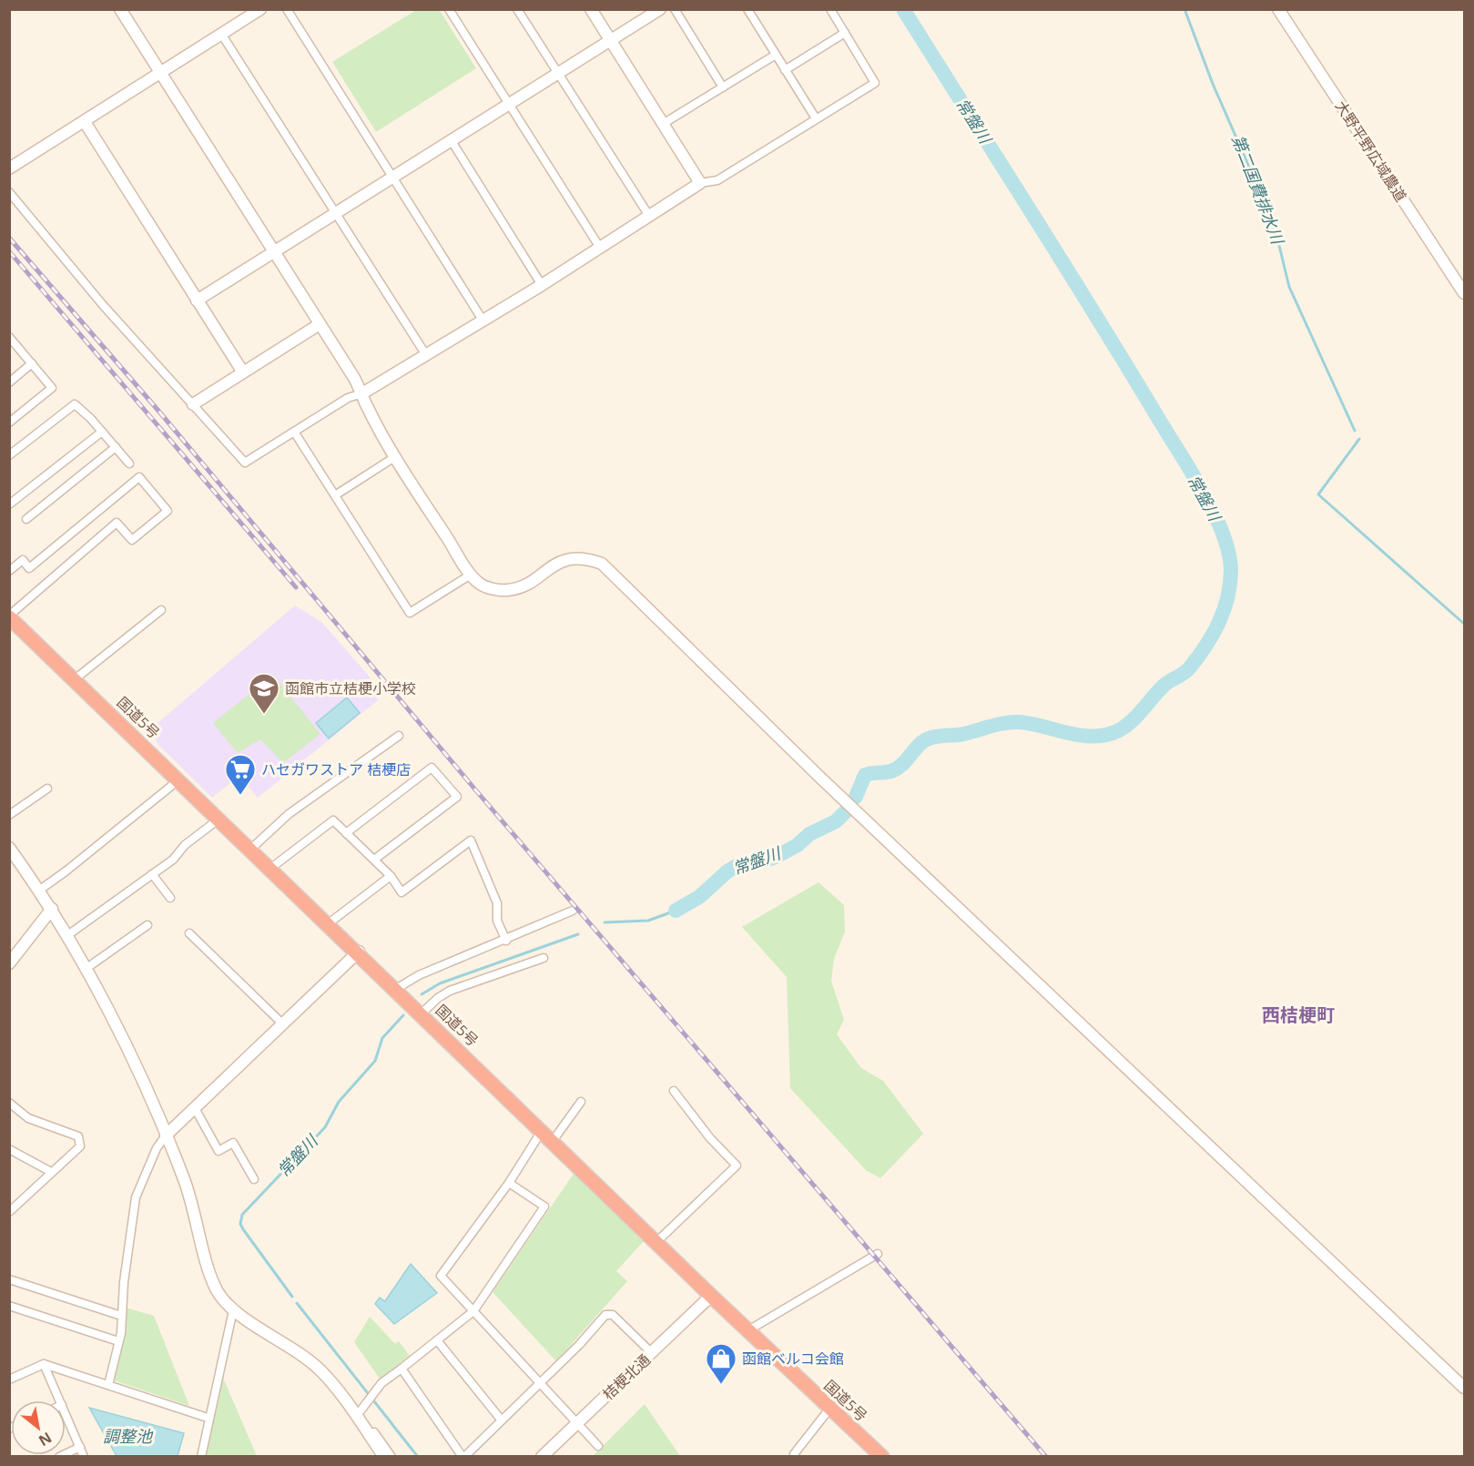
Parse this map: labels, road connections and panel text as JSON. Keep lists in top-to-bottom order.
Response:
{
  "streets": {
    "highway": ["国道5号"],
    "street": ["大野平野広域農道", "桔梗北通"]
  },
  "crossings": [
    ["国道5号", "桔梗北通"]
  ],
  "districts": ["西桔梗町"],
  "water": ["常盤川", "第二国費排水川", "調整池"],
  "places": {
    "school or university": ["函館市立桔梗小学校"],
    "supermarket": ["ハセガワストア 桔梗店"],
    "shop": ["函館ベルコ会館"]
  },
  "north": "bottom right"
}
